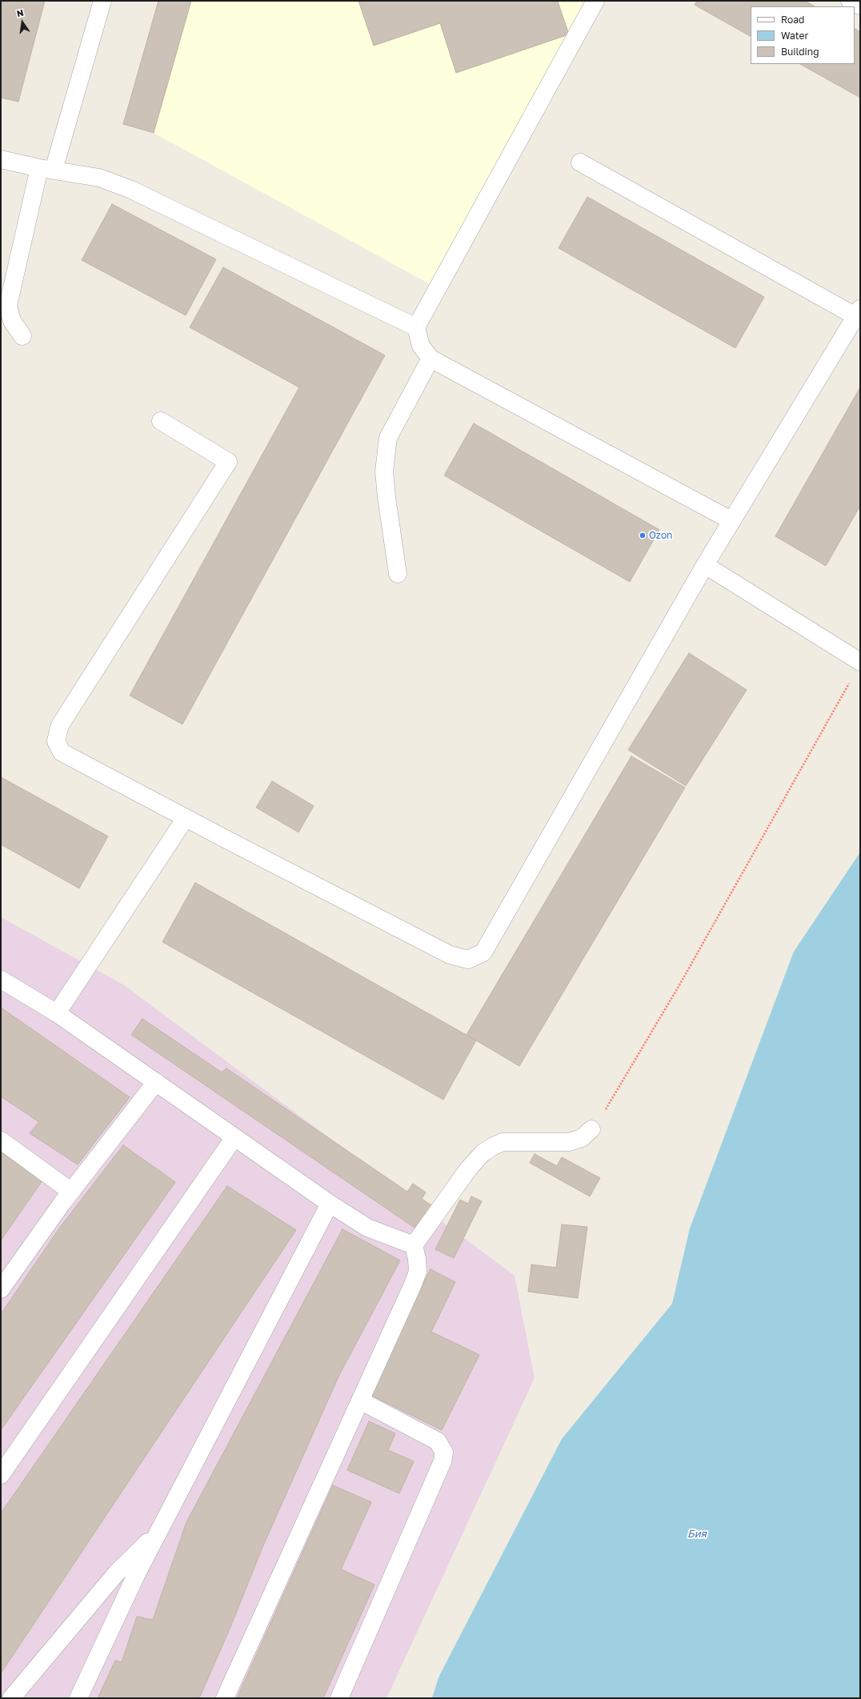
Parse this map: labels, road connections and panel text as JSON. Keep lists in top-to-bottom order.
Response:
{
  "water": ["Бия"],
  "places": ["Ozon"],
  "legend": ["Road", "Water", "Building"],
  "north": "top"
}
